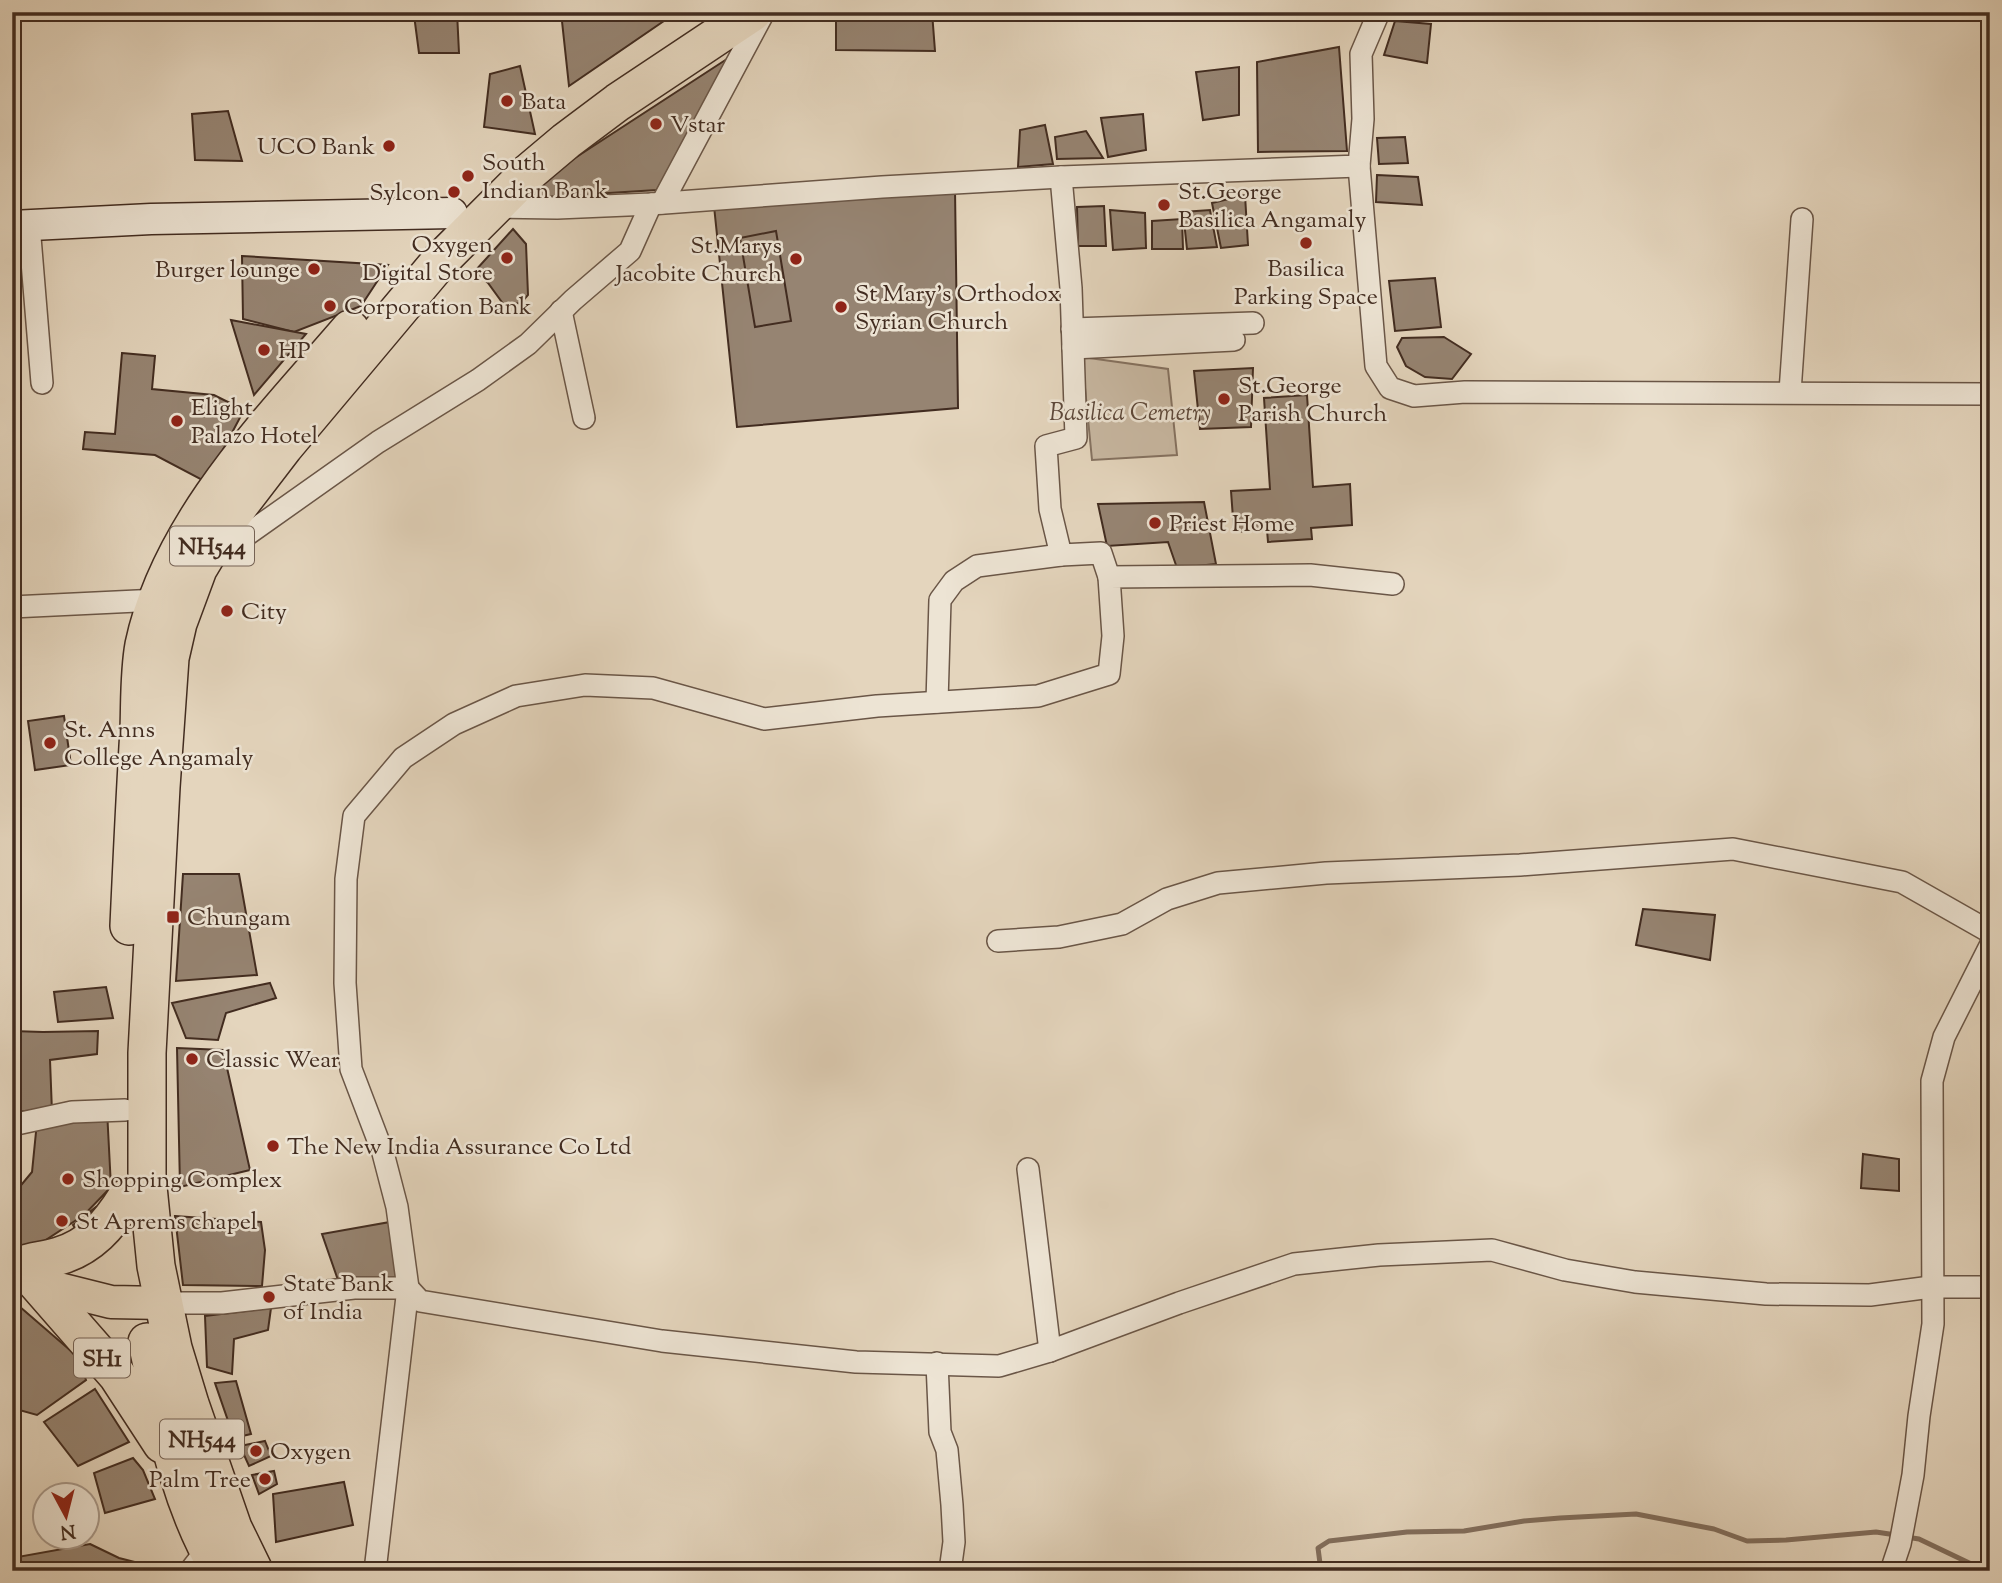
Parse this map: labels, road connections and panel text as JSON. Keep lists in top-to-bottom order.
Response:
{
  "streets": {
    "highway": ["NH544", "SH1"]
  },
  "crossings": [
    ["NH544", "SH1"]
  ],
  "parks": ["Basilica Cemetry"],
  "places": {
    "other": [
      "Bata",
      "Vstar",
      "UCO Bank",
      "South Indian Bank",
      "Sylcon",
      "St.George Basilica Angamaly",
      "Basilica Parking Space",
      "Oxygen Digital Store",
      "St.Marys Jacobite Church",
      "Burger lounge",
      "Corporation Bank",
      "St Mary's Orthodox Syrian Church",
      "HP",
      "St.George Parish Church",
      "Elight Palazo Hotel",
      "Priest Home",
      "City",
      "St. Anns College Angamaly",
      "Classic Wear",
      "The New India Assurance Co Ltd",
      "Shopping Complex",
      "St Aprems chapel",
      "State Bank of India",
      "Oxygen",
      "Palm Tree"
    ],
    "transit": ["Chungam"]
  },
  "north": "bottom"
}
